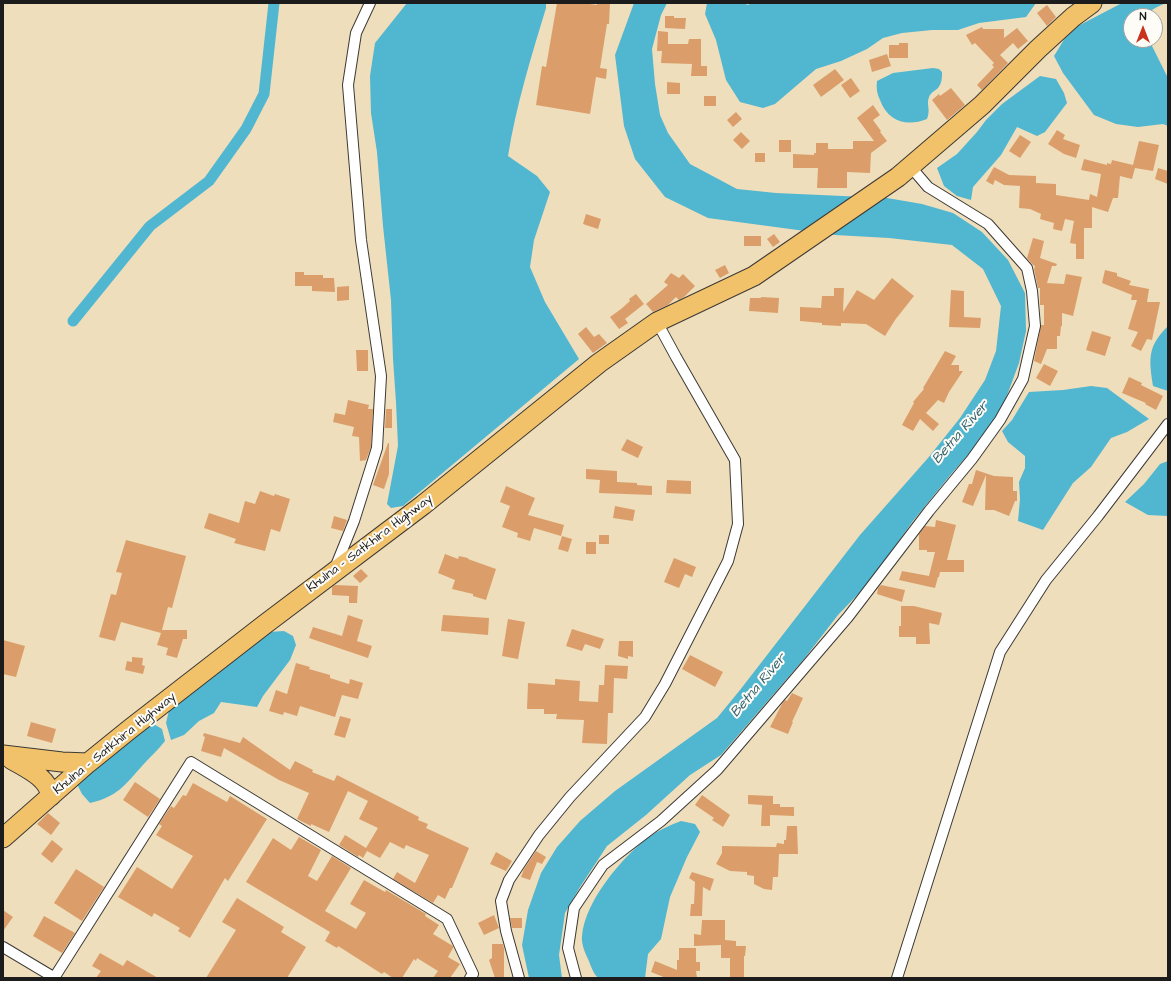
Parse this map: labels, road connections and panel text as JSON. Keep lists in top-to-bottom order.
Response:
{
  "streets": {
    "highway": ["Khulna - Satkhira Highway"]
  },
  "water": ["Betna River"],
  "north": "top"
}
